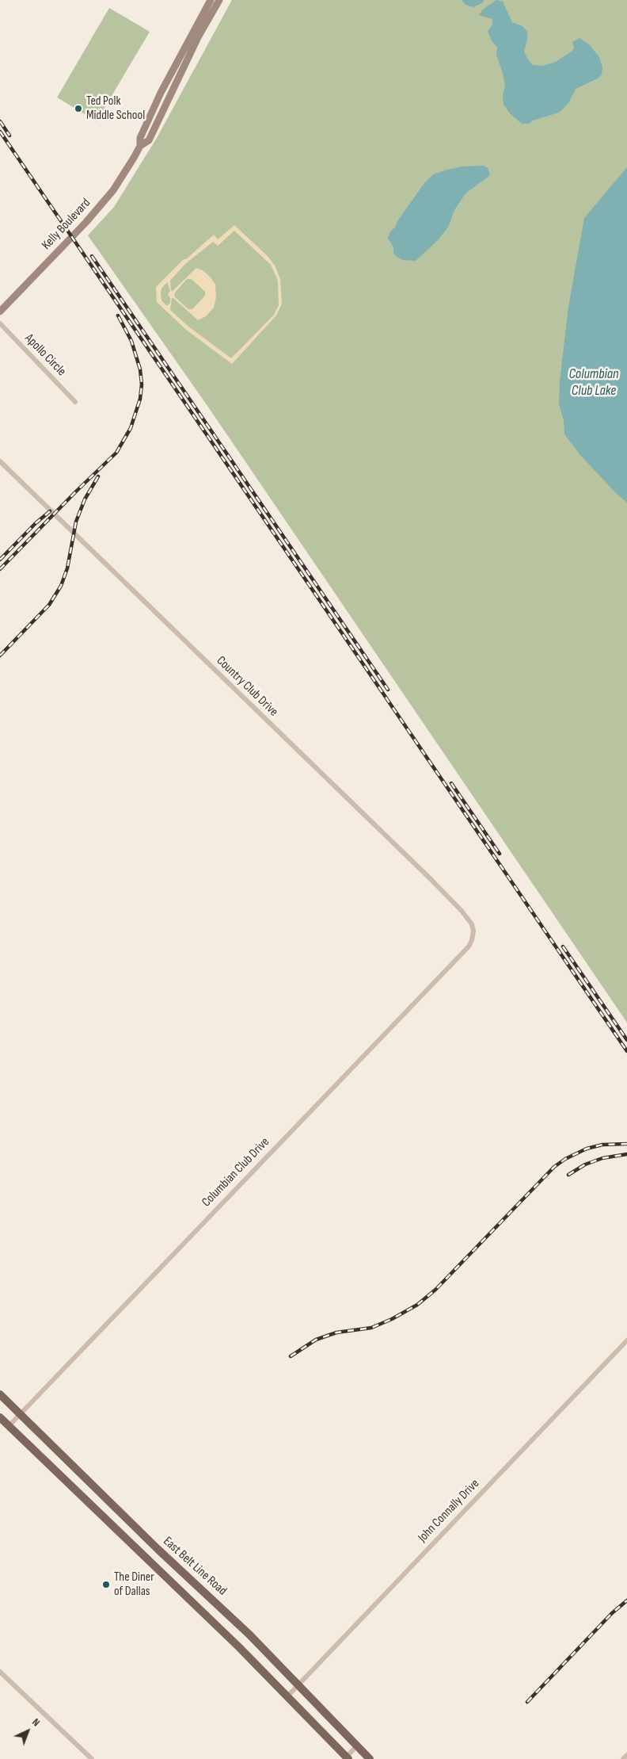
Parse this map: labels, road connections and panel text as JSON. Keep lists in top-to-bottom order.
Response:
{
  "streets": {
    "main road": ["East Belt Line Road"],
    "street": [
      "Kelly Boulevard",
      "Apollo Circle",
      "Country Club Drive",
      "Columbian Club Drive",
      "John Connally Drive"
    ]
  },
  "crossings": [
    ["Country Club Drive", "Columbian Club Drive"],
    ["Columbian Club Drive", "East Belt Line Road"],
    ["John Connally Drive", "East Belt Line Road"]
  ],
  "water": ["Columbian Club Lake"],
  "places": ["Ted Polk Middle School", "The Diner of Dallas"],
  "north": "top right"
}
